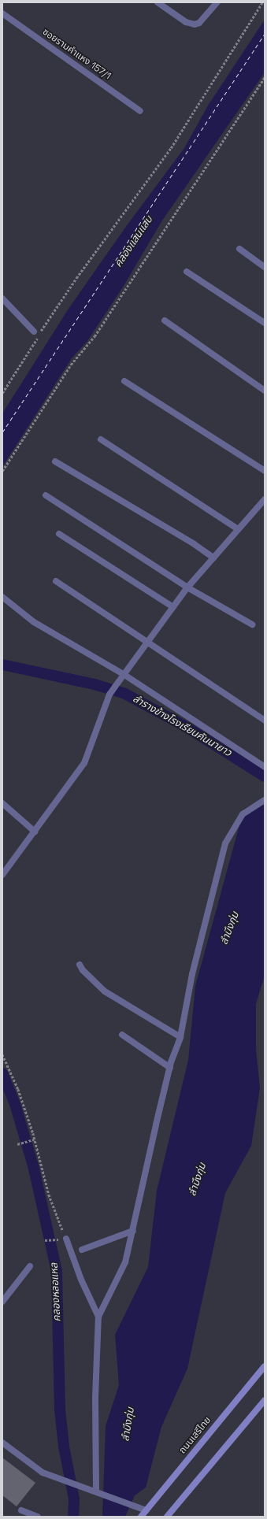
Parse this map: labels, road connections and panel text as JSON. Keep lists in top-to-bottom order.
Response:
{
  "streets": {
    "main road": ["ถนนเสรีไทย"],
    "street": ["ซอยรามคำแหง 157/1"]
  },
  "water": [
    "คลองแสนแสบ",
    "ลำรางข้างโรงเรียนคันนายาว",
    "ลำบึงกุ่ม",
    "คลองหลอแหล"
  ]
}
